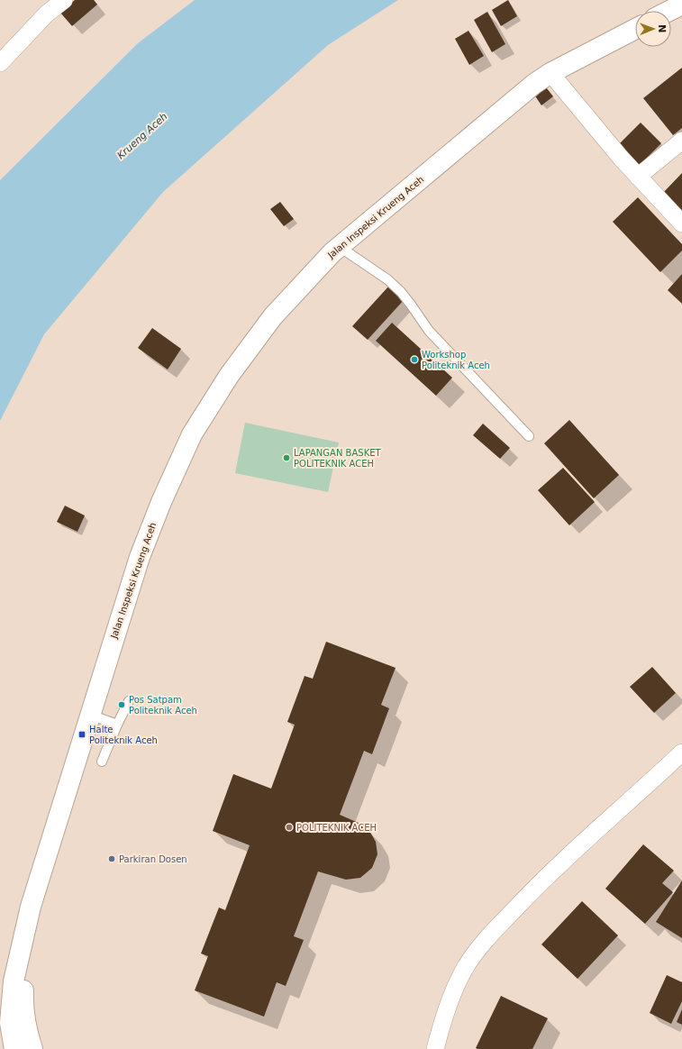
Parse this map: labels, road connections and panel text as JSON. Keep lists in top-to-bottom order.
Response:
{
  "streets": {
    "street": ["Jalan Inspeksi Krueng Aceh"]
  },
  "water": ["Krueng Aceh"],
  "places": {
    "other": [
      "Workshop Politeknik Aceh",
      "LAPANGAN BASKET POLITEKNIK ACEH",
      "Pos Satpam Politeknik Aceh",
      "POLITEKNIK ACEH",
      "Parkiran Dosen"
    ],
    "transit": ["Halte Politeknik Aceh"]
  },
  "north": "right"
}
